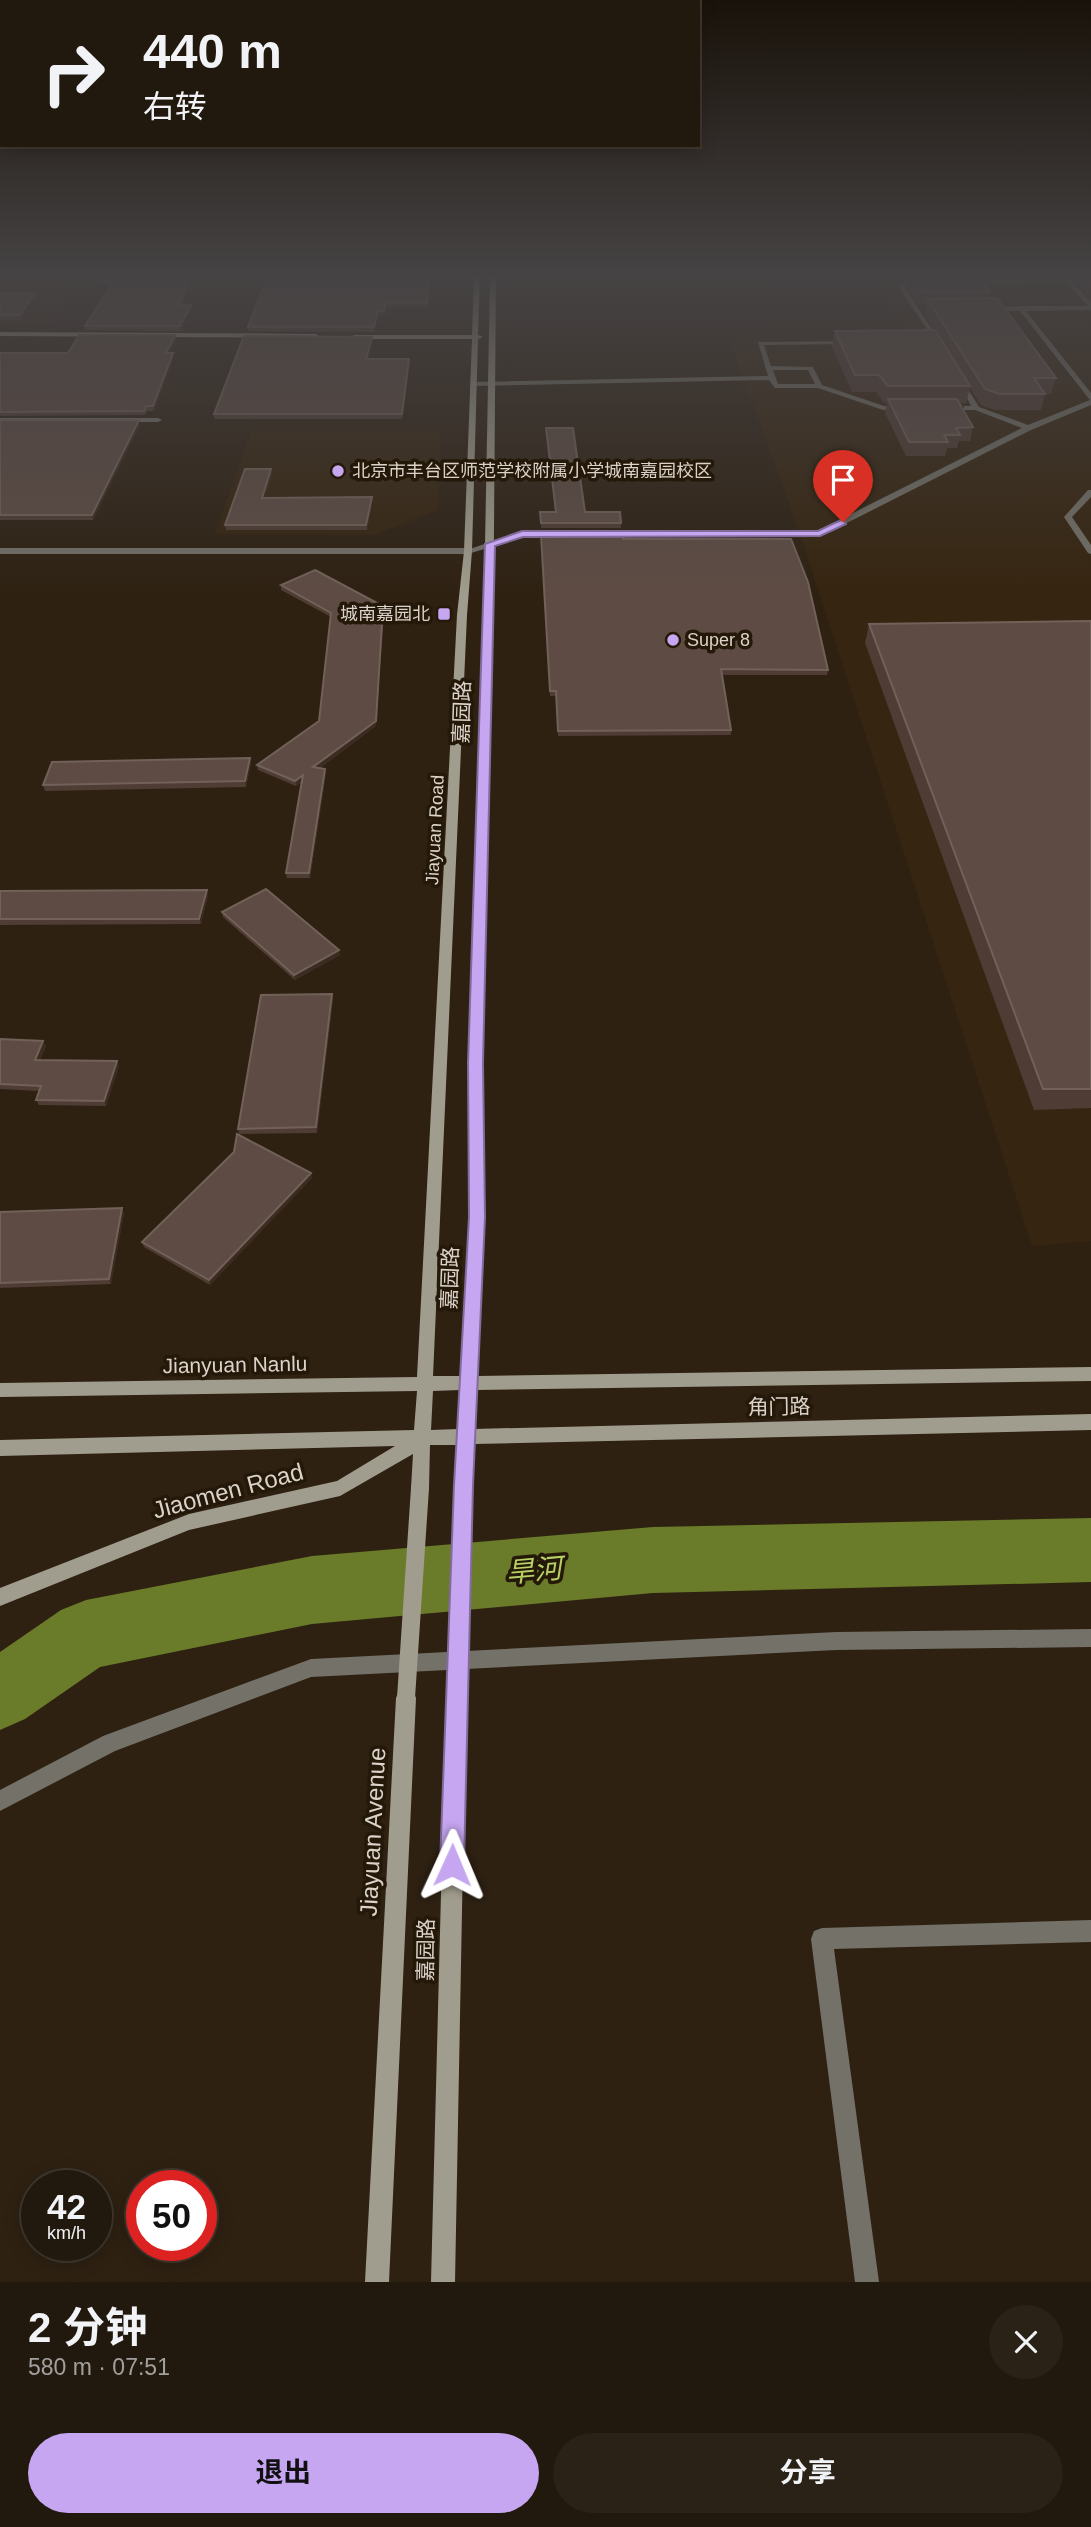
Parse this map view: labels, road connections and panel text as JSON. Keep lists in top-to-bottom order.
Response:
{
  "streets": {
    "main road": [
      "嘉园路",
      "Jiayuan Road",
      "Jianyuan Nanlu",
      "角门路",
      "Jiaomen Road",
      "Jiayuan Avenue"
    ]
  },
  "crossings": [
    ["嘉园路", "Jianyuan Nanlu"],
    ["嘉园路", "角门路"],
    ["Jiayuan Road", "Jianyuan Nanlu"],
    ["Jiayuan Road", "Jiayuan Avenue"],
    ["Jianyuan Nanlu", "角门路"],
    ["Jianyuan Nanlu", "Jiayuan Avenue"],
    ["Jiaomen Road", "Jiayuan Avenue"]
  ],
  "water": ["旱河"],
  "places": {
    "other": ["北京市丰台区师范学校附属小学城南嘉园校区", "Super 8"],
    "transit": ["城南嘉园北"]
  },
  "page": {
    "turn": ["440 m", "右转"],
    "speed": "42 km/h",
    "limit": "50",
    "heading": ["2 分钟", "580 m · 07:51"],
    "buttons": ["退出", "分享"]
  }
}
